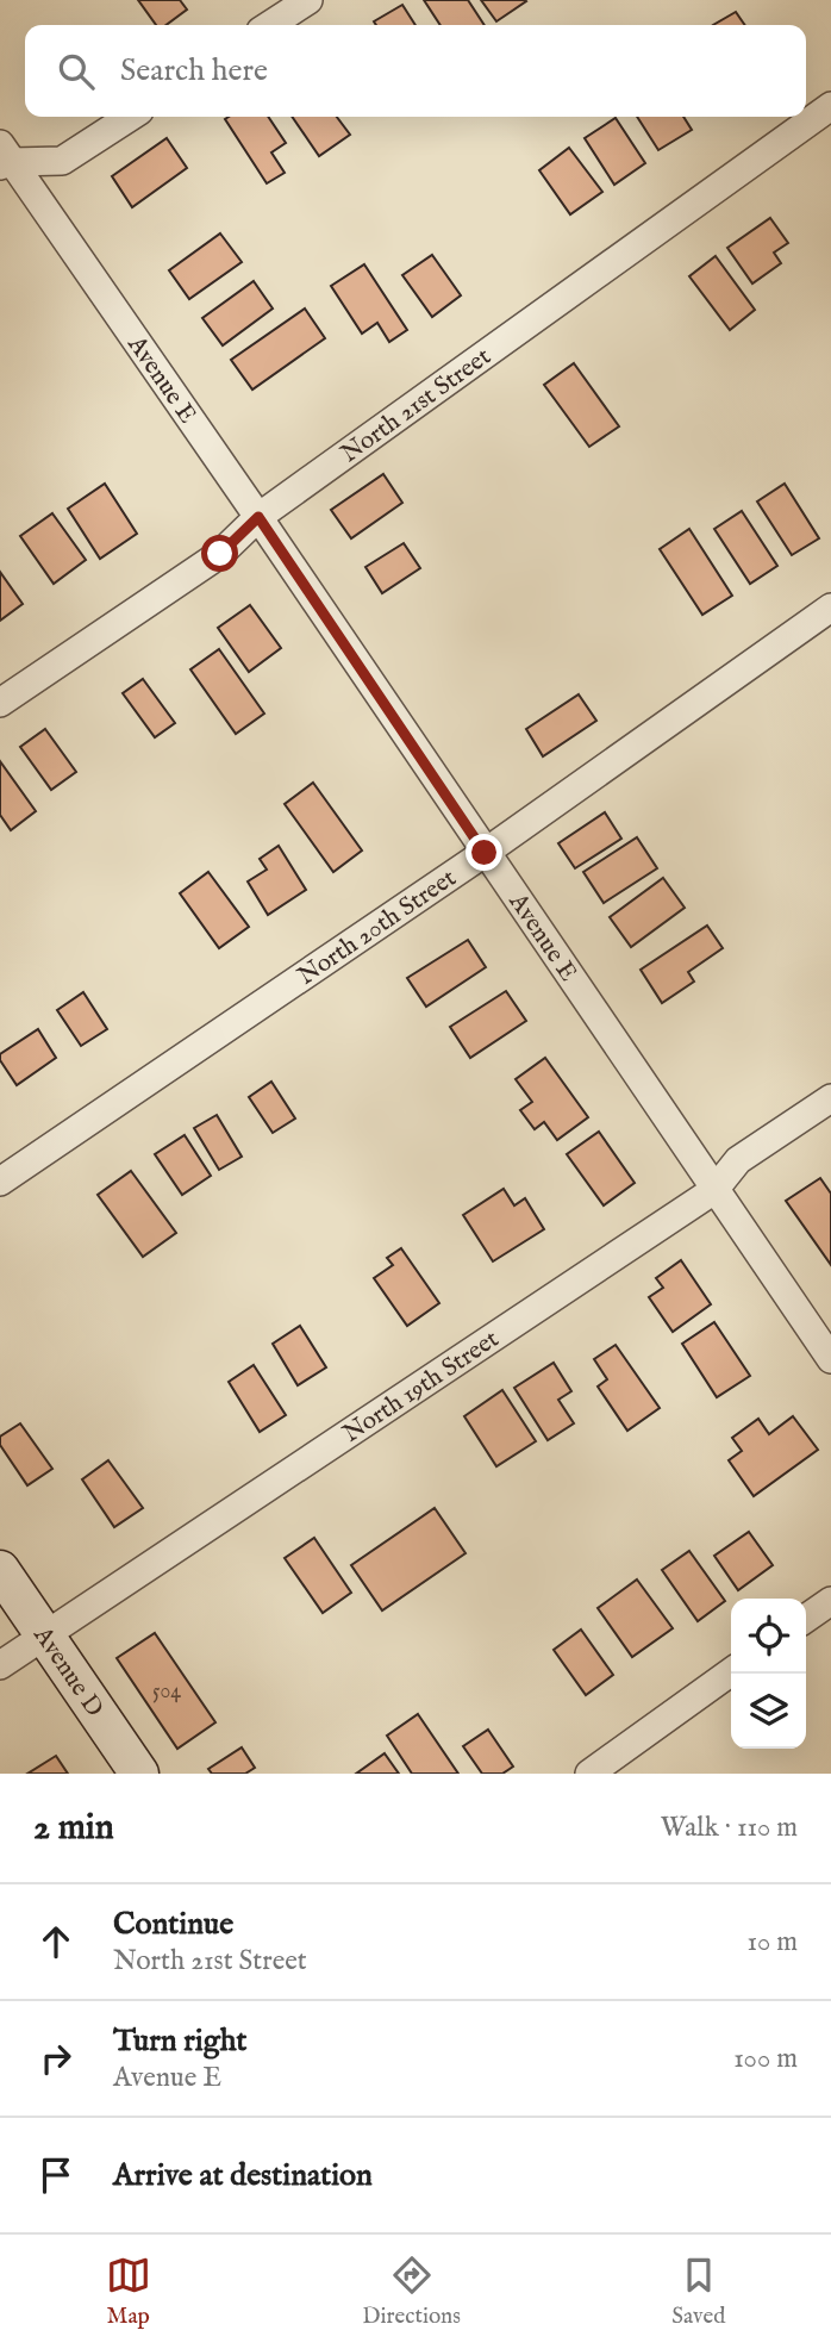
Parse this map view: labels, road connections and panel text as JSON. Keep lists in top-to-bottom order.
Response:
{
  "streets": {
    "street": [
      "Avenue E",
      "North 21st Street",
      "North 20th Street",
      "North 19th Street",
      "Avenue D"
    ]
  },
  "crossings": [
    ["Avenue E", "North 21st Street"],
    ["Avenue E", "North 20th Street"],
    ["Avenue E", "North 19th Street"],
    ["North 19th Street", "Avenue D"]
  ],
  "house_numbers": ["504"],
  "page": {
    "search": "Search here",
    "heading": ["2 min", "Walk · 110 m"],
    "list": [
      ["Continue", "North 21st Street", "10 m"],
      ["Turn right", "Avenue E", "100 m"],
      "Arrive at destination"
    ],
    "nav": ["Map", "Directions", "Saved"]
  }
}
